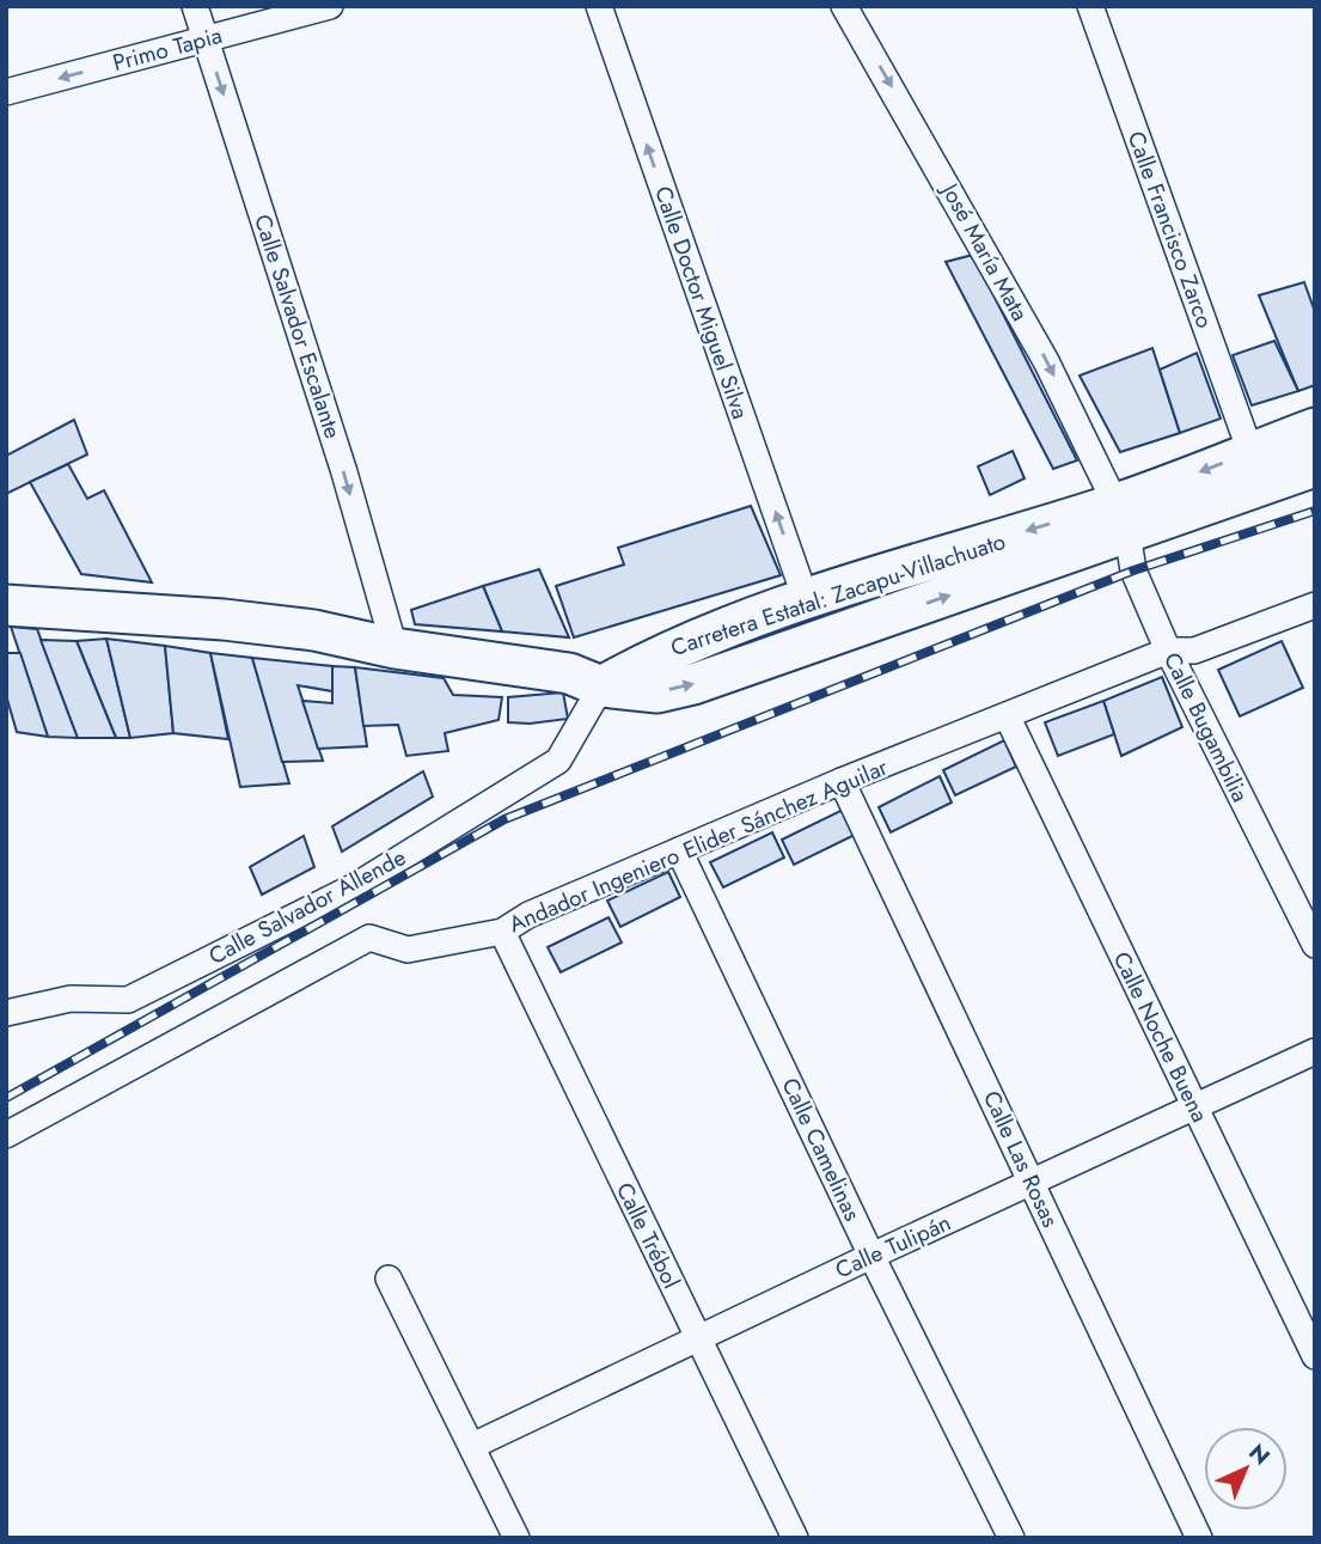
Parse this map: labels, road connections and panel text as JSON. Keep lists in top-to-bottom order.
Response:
{
  "streets": {
    "main road": ["Carretera Estatal: Zacapu-Villachuato"],
    "street": [
      "Primo Tapia",
      "Calle Francisco Zarco",
      "José María Mata",
      "Calle Doctor Miguel Silva",
      "Calle Salvador Escalante",
      "Calle Bugambilia",
      "Andador Ingeniero Elider Sánchez Aguilar",
      "Calle Salvador Allende",
      "Calle Noche Buena",
      "Calle Camelinas",
      "Calle Las Rosas",
      "Calle Trébol",
      "Calle Tulipán"
    ]
  },
  "crossings": [
    ["Primo Tapia", "Calle Salvador Escalante"],
    ["Calle Francisco Zarco", "Carretera Estatal: Zacapu-Villachuato"],
    ["José María Mata", "Carretera Estatal: Zacapu-Villachuato"],
    ["José María Mata", "Calle Bugambilia"],
    ["Calle Doctor Miguel Silva", "Carretera Estatal: Zacapu-Villachuato"],
    ["Carretera Estatal: Zacapu-Villachuato", "Calle Bugambilia"],
    ["Carretera Estatal: Zacapu-Villachuato", "Calle Salvador Allende"],
    ["Calle Bugambilia", "Andador Ingeniero Elider Sánchez Aguilar"],
    ["Andador Ingeniero Elider Sánchez Aguilar", "Calle Noche Buena"],
    ["Andador Ingeniero Elider Sánchez Aguilar", "Calle Camelinas"],
    ["Andador Ingeniero Elider Sánchez Aguilar", "Calle Las Rosas"],
    ["Andador Ingeniero Elider Sánchez Aguilar", "Calle Trébol"],
    ["Calle Noche Buena", "Calle Tulipán"],
    ["Calle Camelinas", "Calle Tulipán"],
    ["Calle Las Rosas", "Calle Tulipán"],
    ["Calle Trébol", "Calle Tulipán"]
  ],
  "one_way": [
    "Primo Tapia",
    "José María Mata",
    "Calle Doctor Miguel Silva",
    "Calle Salvador Escalante"
  ],
  "north": "top right"
}
